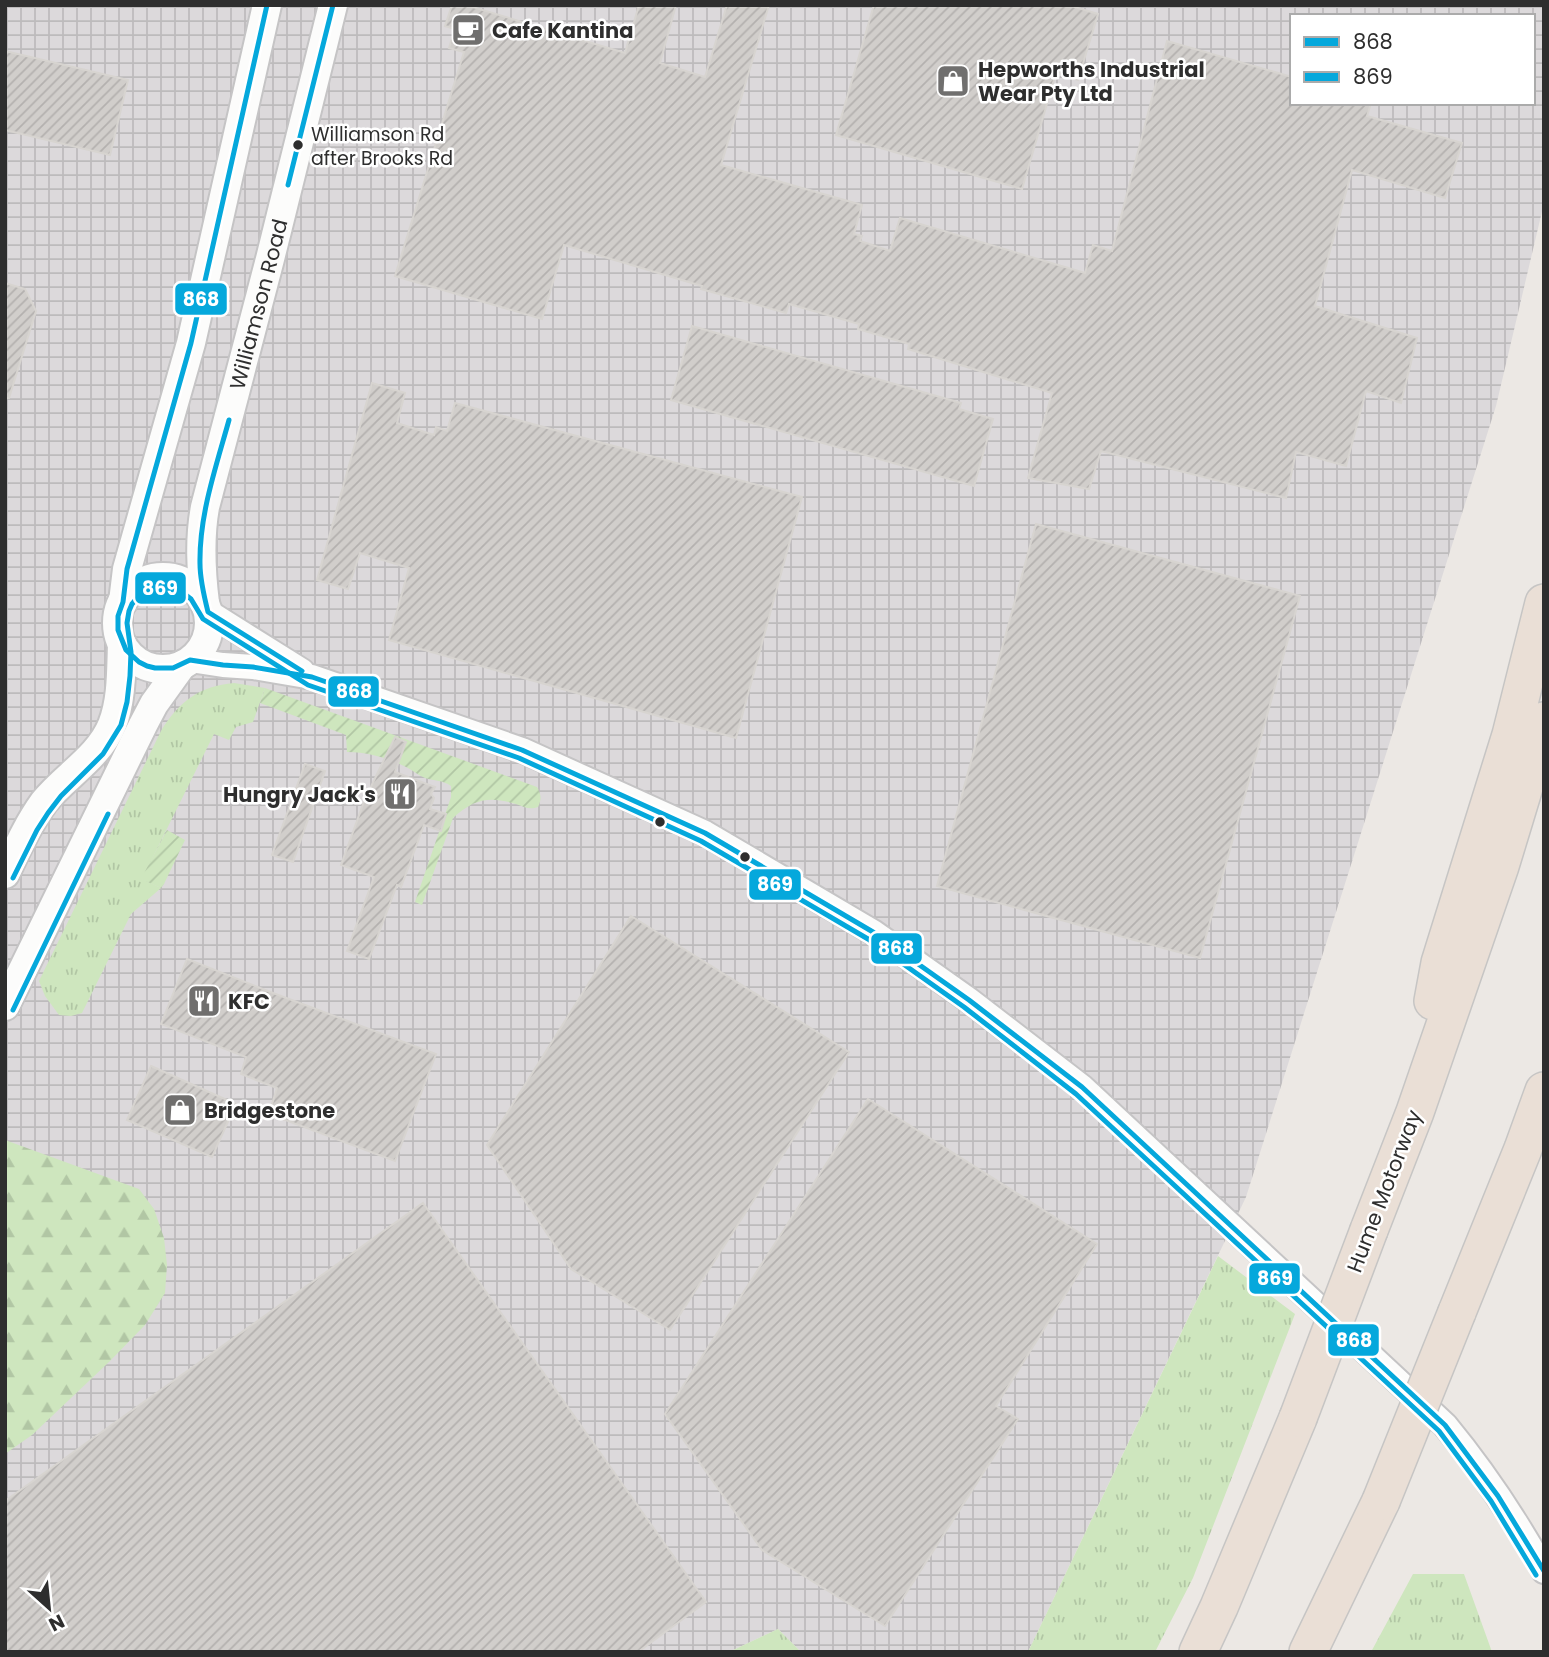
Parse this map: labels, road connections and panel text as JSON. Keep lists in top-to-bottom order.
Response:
{
  "streets": {
    "highway": ["Hume Motorway"],
    "main road": ["Williamson Road"]
  },
  "places": {
    "cafe": ["Cafe Kantina"],
    "shop": ["Hepworths Industrial Wear Pty Ltd", "Bridgestone"],
    "other": ["Williamson Rd after Brooks Rd"],
    "restaurant": ["Hungry Jack's", "KFC"]
  },
  "lines": ["transit line 868", "transit line 869"],
  "legend": ["868", "869"],
  "north": "bottom right"
}
